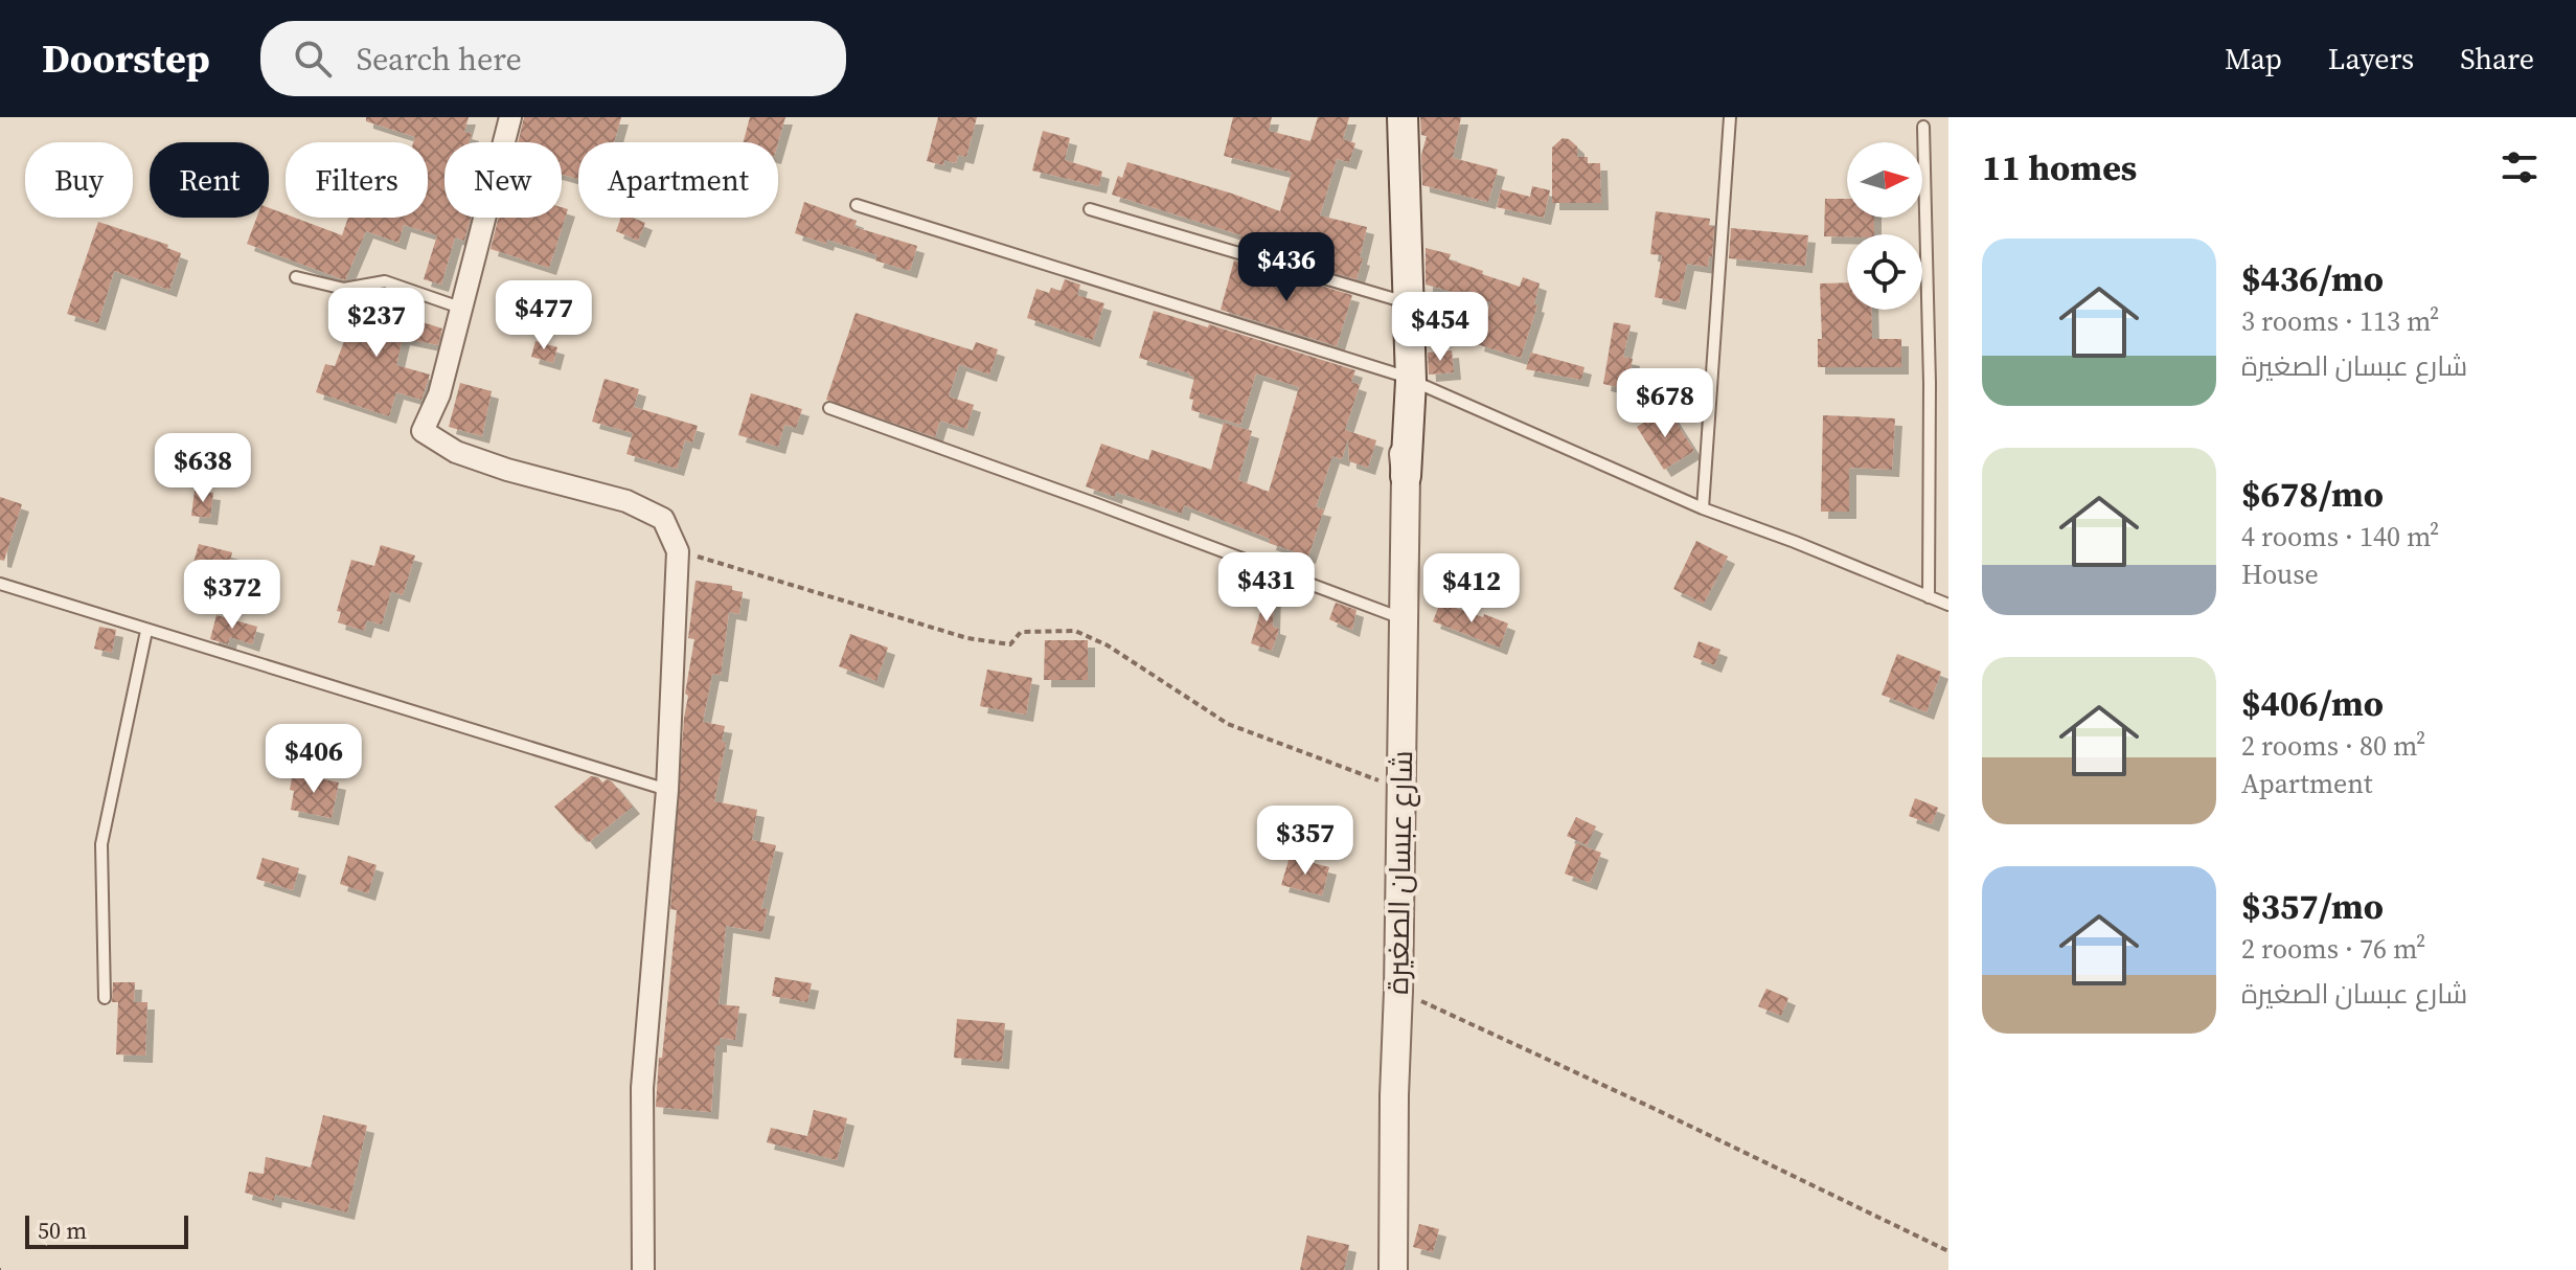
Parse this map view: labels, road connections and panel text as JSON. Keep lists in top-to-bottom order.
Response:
{
  "streets": {
    "main road": ["شارع عبسان الصغيرة"]
  },
  "scale_bar": "50 m",
  "north": "right",
  "page": {
    "header": "Doorstep",
    "search": "Search here",
    "nav": ["Map", "Layers", "Share"],
    "heading": "11 homes",
    "chip": [
      "Buy",
      "Rent",
      "Filters",
      "New",
      "Apartment"
    ],
    "list": [
      {
        "name": "$436/mo",
        "note": "3 rooms · 113 m² · شارع عبسان الصغيرة"
      },
      {
        "name": "$678/mo",
        "note": "4 rooms · 140 m² · House"
      },
      {
        "name": "$406/mo",
        "note": "2 rooms · 80 m² · Apartment"
      },
      {
        "name": "$357/mo",
        "note": "2 rooms · 76 m² · شارع عبسان الصغيرة"
      }
    ],
    "price": [
      "$436",
      "$477",
      "$237",
      "$454",
      "$678",
      "$638",
      "$431",
      "$412",
      "$372",
      "$406",
      "$357"
    ],
    "scale": "50 m"
  }
}
